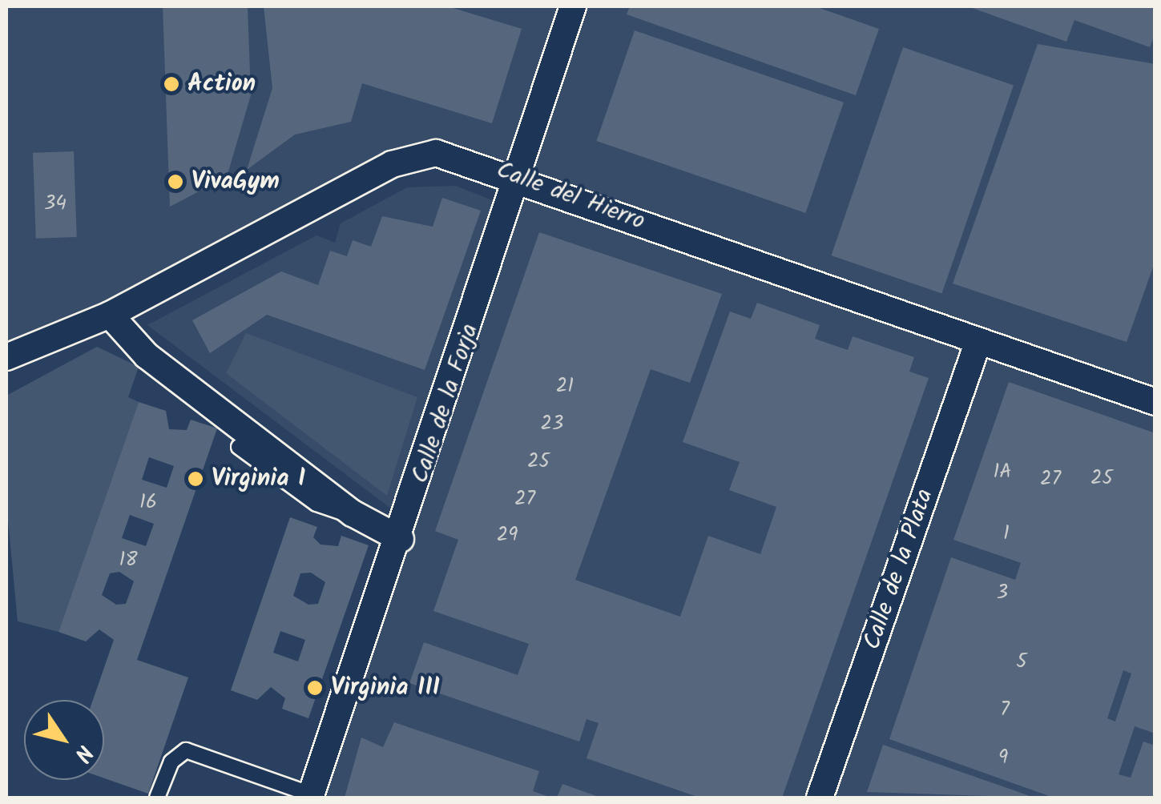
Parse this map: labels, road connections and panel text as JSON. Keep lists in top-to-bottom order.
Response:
{
  "streets": {
    "street": ["Calle del Hierro", "Calle de la Forja", "Calle de la Plata"]
  },
  "crossings": [
    ["Calle del Hierro", "Calle de la Forja"],
    ["Calle del Hierro", "Calle de la Plata"]
  ],
  "places": [
    "Action",
    "VivaGym",
    "Virginia I",
    "Virginia III"
  ],
  "house_numbers": [
    "34",
    "21",
    "23",
    "25",
    "1A",
    "25",
    "27",
    "27",
    "16",
    "1",
    "29",
    "18",
    "3",
    "5",
    "7",
    "9"
  ],
  "north": "bottom right"
}
